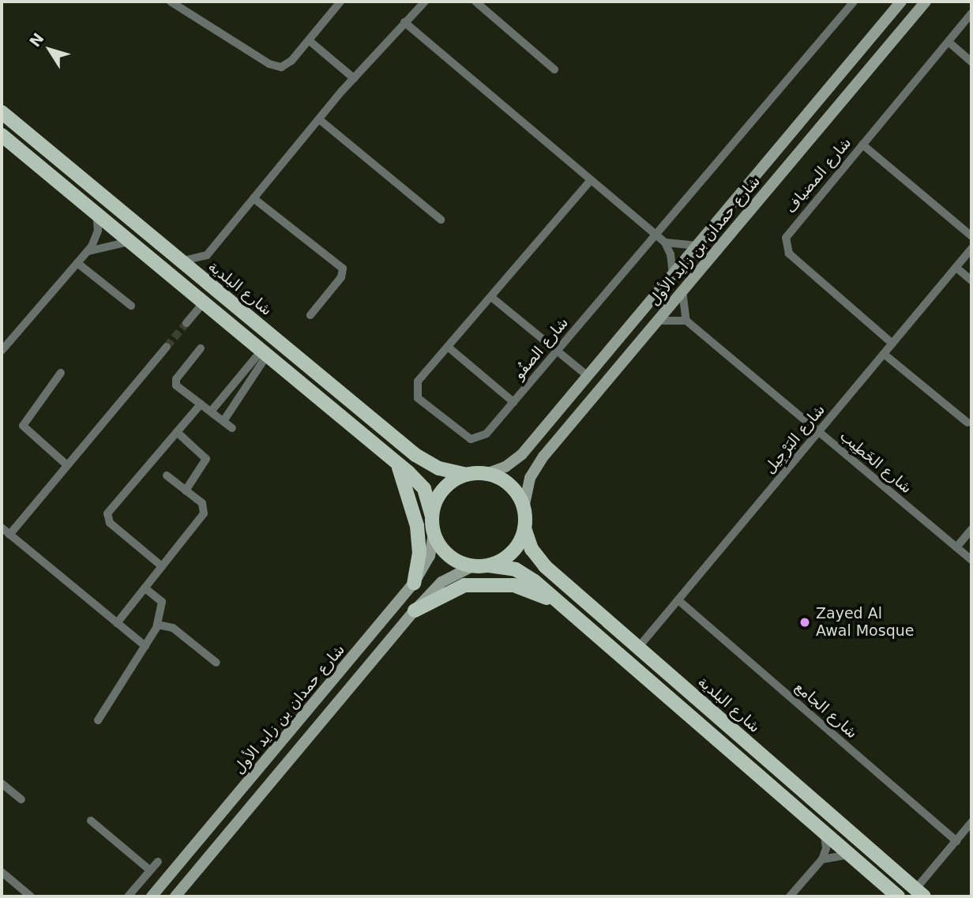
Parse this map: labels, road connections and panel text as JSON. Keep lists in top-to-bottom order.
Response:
{
  "streets": {
    "main road": ["شارع حمدان بن زايد الأول", "شارع البلدية"],
    "street": [
      "شارع المضياف",
      "شارع الصفُو",
      "شارع البَرْجِيل",
      "شارع الخَطِيب",
      "شارع الجامع"
    ]
  },
  "crossings": [
    ["شارع المضياف", "شارع البَرْجِيل"],
    ["شارع حمدان بن زايد الأول", "شارع البلدية"],
    ["شارع البلدية", "شارع البَرْجِيل"],
    ["شارع البَرْجِيل", "شارع الخَطِيب"],
    ["شارع البَرْجِيل", "شارع الجامع"]
  ],
  "places": ["Zayed Al Awal Mosque"],
  "north": "top left"
}
